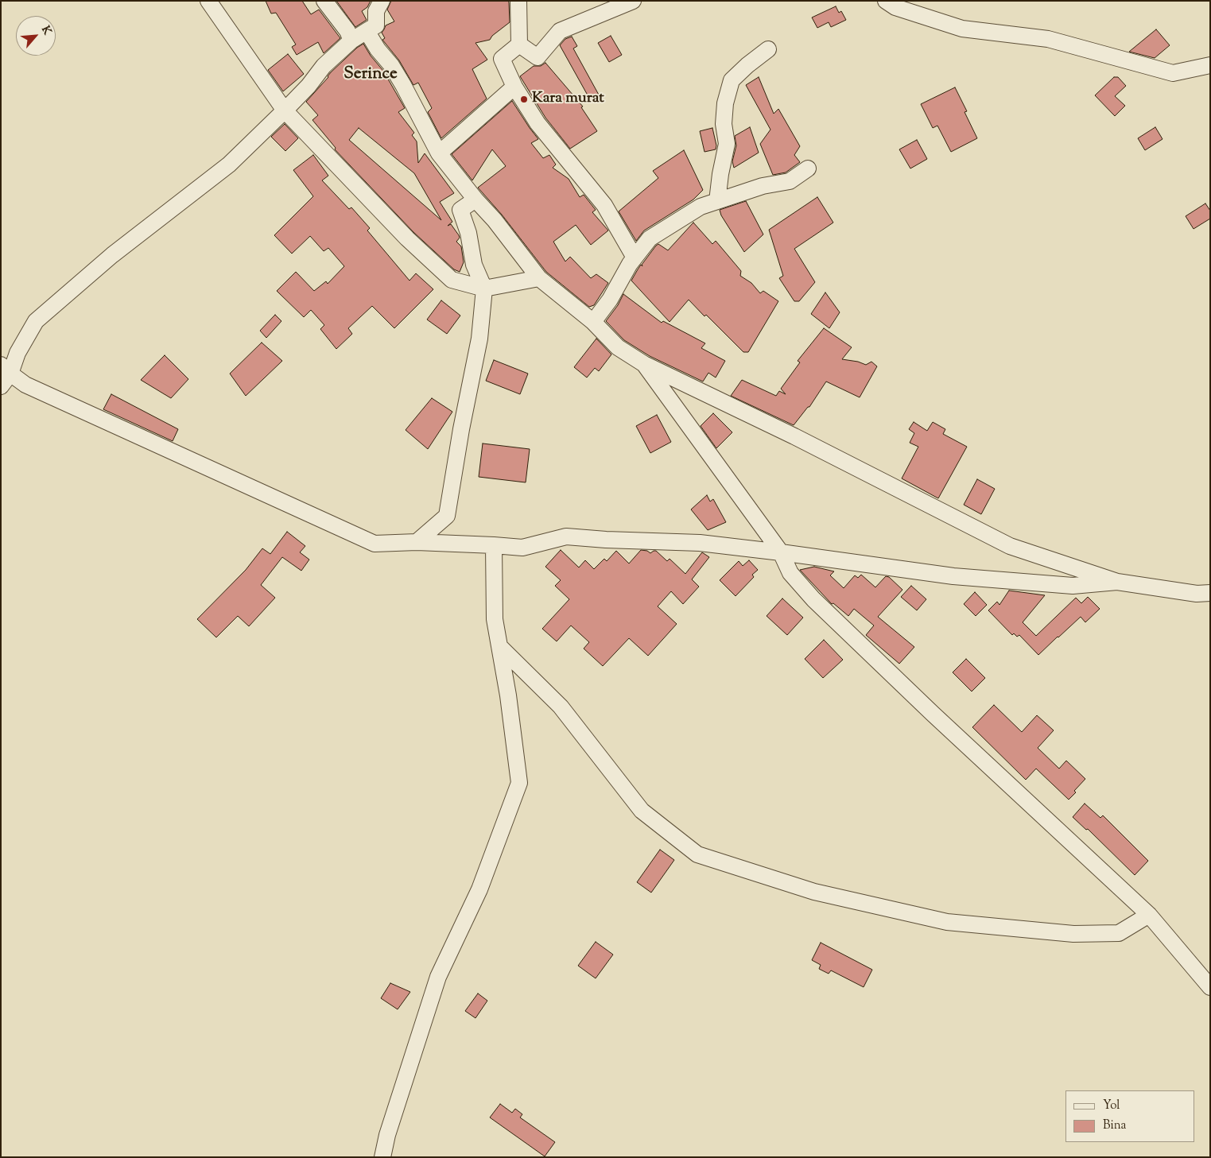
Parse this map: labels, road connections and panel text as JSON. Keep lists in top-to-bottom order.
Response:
{
  "districts": ["Serince"],
  "places": ["Kara murat"],
  "legend": ["Yol", "Bina"],
  "north": "top right"
}
